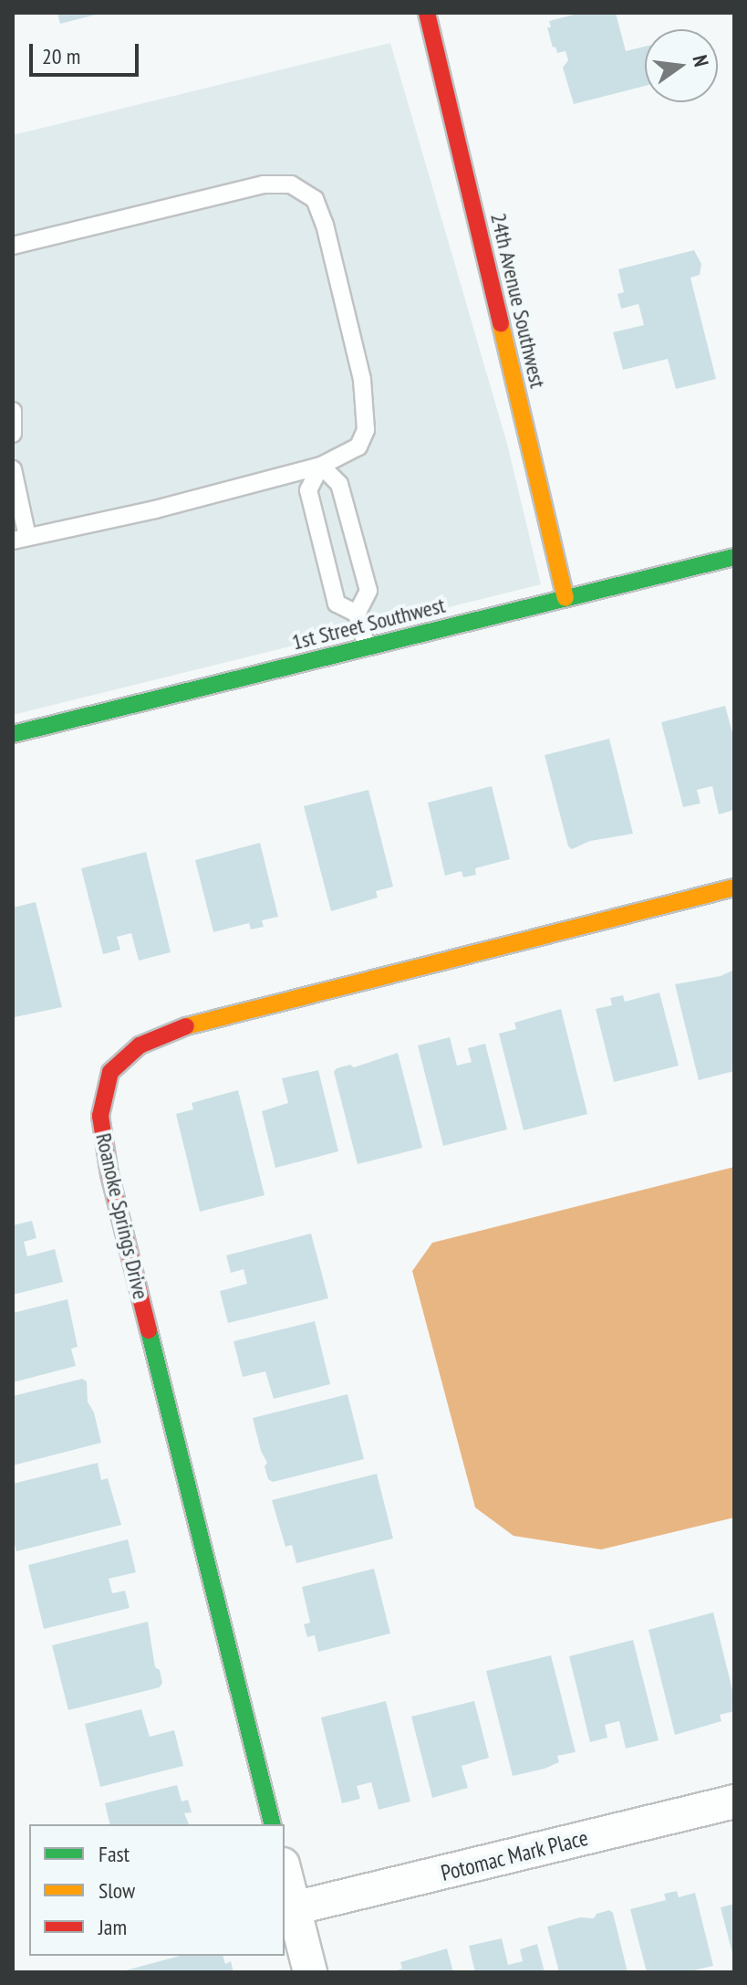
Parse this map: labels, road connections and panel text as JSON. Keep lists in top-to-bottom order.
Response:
{
  "streets": {
    "street": [
      "24th Avenue Southwest",
      "1st Street Southwest",
      "Roanoke Springs Drive",
      "Potomac Mark Place"
    ]
  },
  "crossings": [
    ["24th Avenue Southwest", "1st Street Southwest"]
  ],
  "legend": ["Fast", "Slow", "Jam"],
  "scale_bar": "20 m",
  "north": "right"
}
